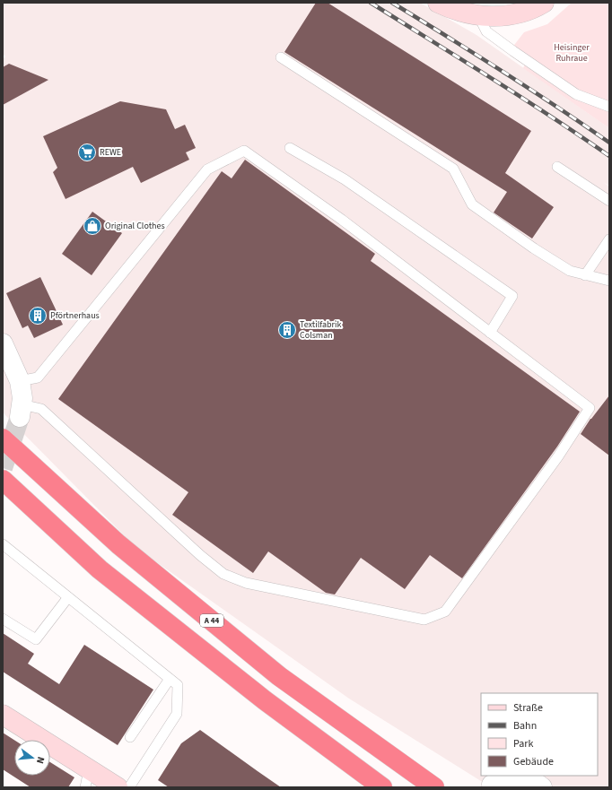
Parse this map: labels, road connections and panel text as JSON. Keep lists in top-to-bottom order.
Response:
{
  "streets": {
    "highway": ["A 44"]
  },
  "parks": ["Heisinger Ruhraue"],
  "places": {
    "supermarket": ["REWE"],
    "shop": ["Original Clothes"],
    "building": ["Pförtnerhaus", "Textilfabrik Colsman"]
  },
  "legend": [
    "Straße",
    "Bahn",
    "Park",
    "Gebäude"
  ],
  "north": "right"
}
